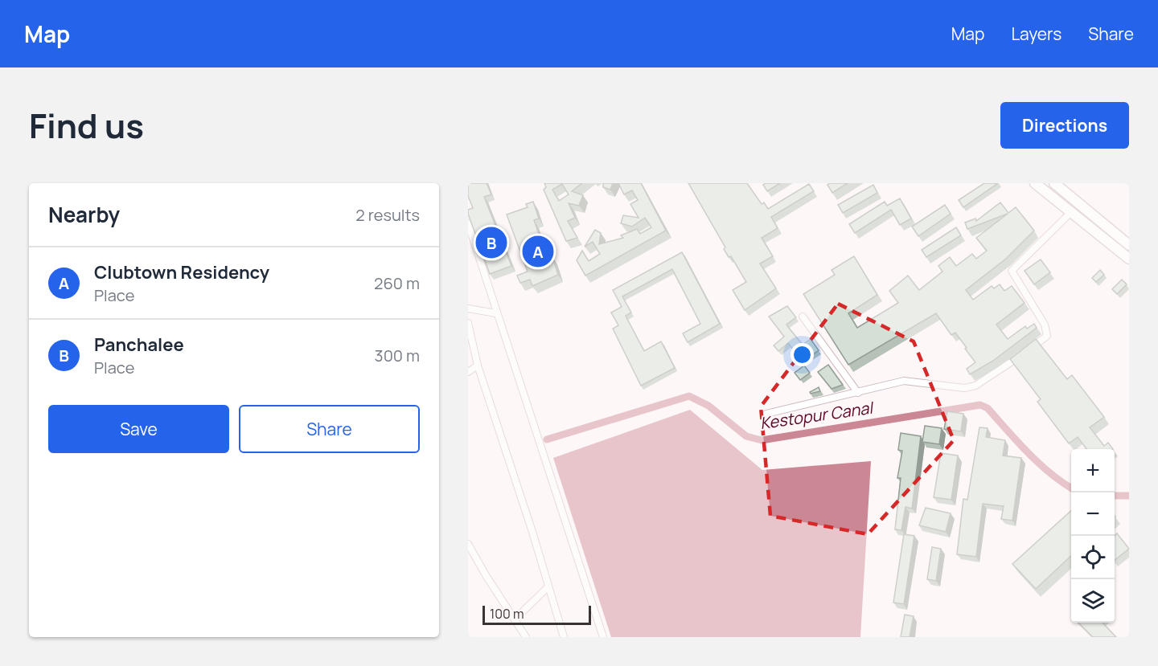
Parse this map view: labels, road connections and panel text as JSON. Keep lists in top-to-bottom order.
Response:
{
  "water": ["Kestopur Canal"],
  "scale_bar": "100 m",
  "page": {
    "header": "Map",
    "nav": ["Map", "Layers", "Share"],
    "title": "Find us",
    "buttons": [
      "Directions",
      ["Save", "Share"]
    ],
    "heading": ["Nearby", "2 results"],
    "pins": ["B", "A"],
    "list": [
      {
        "mark": "A",
        "name": "Clubtown Residency",
        "note": "Place",
        "value": "260 m"
      },
      {
        "mark": "B",
        "name": "Panchalee",
        "note": "Place",
        "value": "300 m"
      }
    ],
    "map_buttons": ["+", "−"],
    "scale": "100 m"
  }
}
